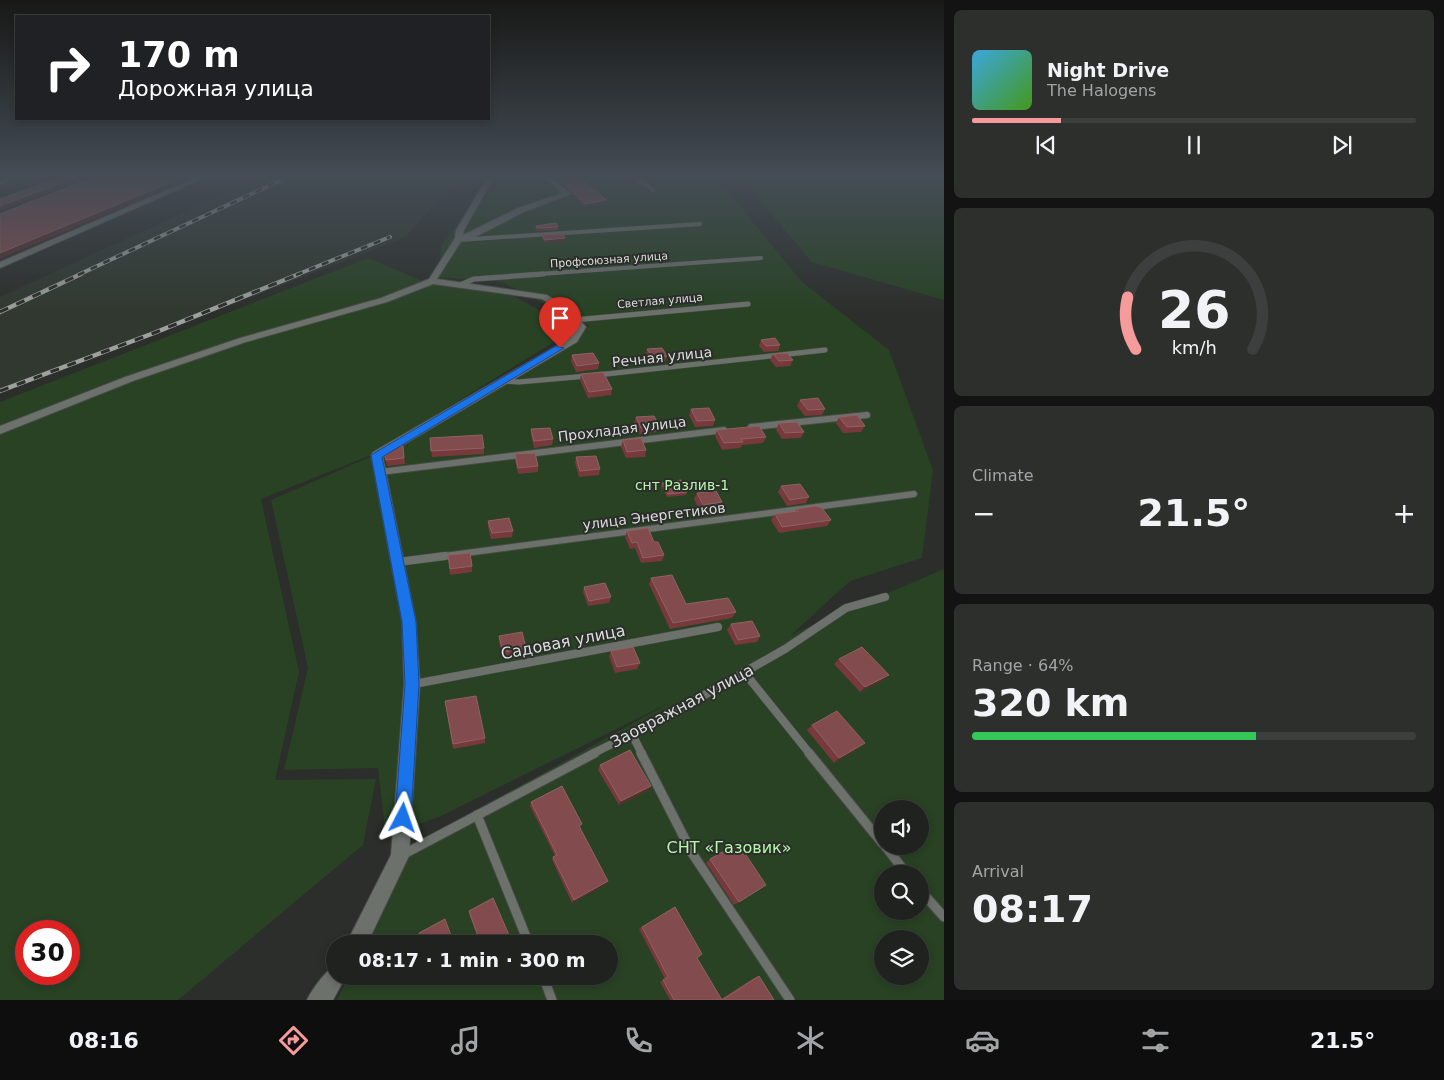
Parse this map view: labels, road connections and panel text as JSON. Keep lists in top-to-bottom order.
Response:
{
  "streets": {
    "lane": [
      "Профсоюзная улица",
      "Светлая улица",
      "Речная улица",
      "Прохладая улица",
      "улица Энергетиков",
      "Садовая улица",
      "Заовражная улица"
    ]
  },
  "parks": ["снт Разлив-1", "СНТ «Газовик»"],
  "page": {
    "turn": ["170 m", "Дорожная улица"],
    "song": ["Night Drive", "The Halogens"],
    "tile": [
      "Climate",
      ["Range · 64%", "320 km"],
      ["Arrival", "08:17"]
    ],
    "heat": ["−", "21.5°", "+"],
    "limit": "30",
    "trip": "08:17 · 1 min · 300 m",
    "tabs": ["08:16", "21.5°"],
    "gauge": ["26", "km/h"]
  }
}
